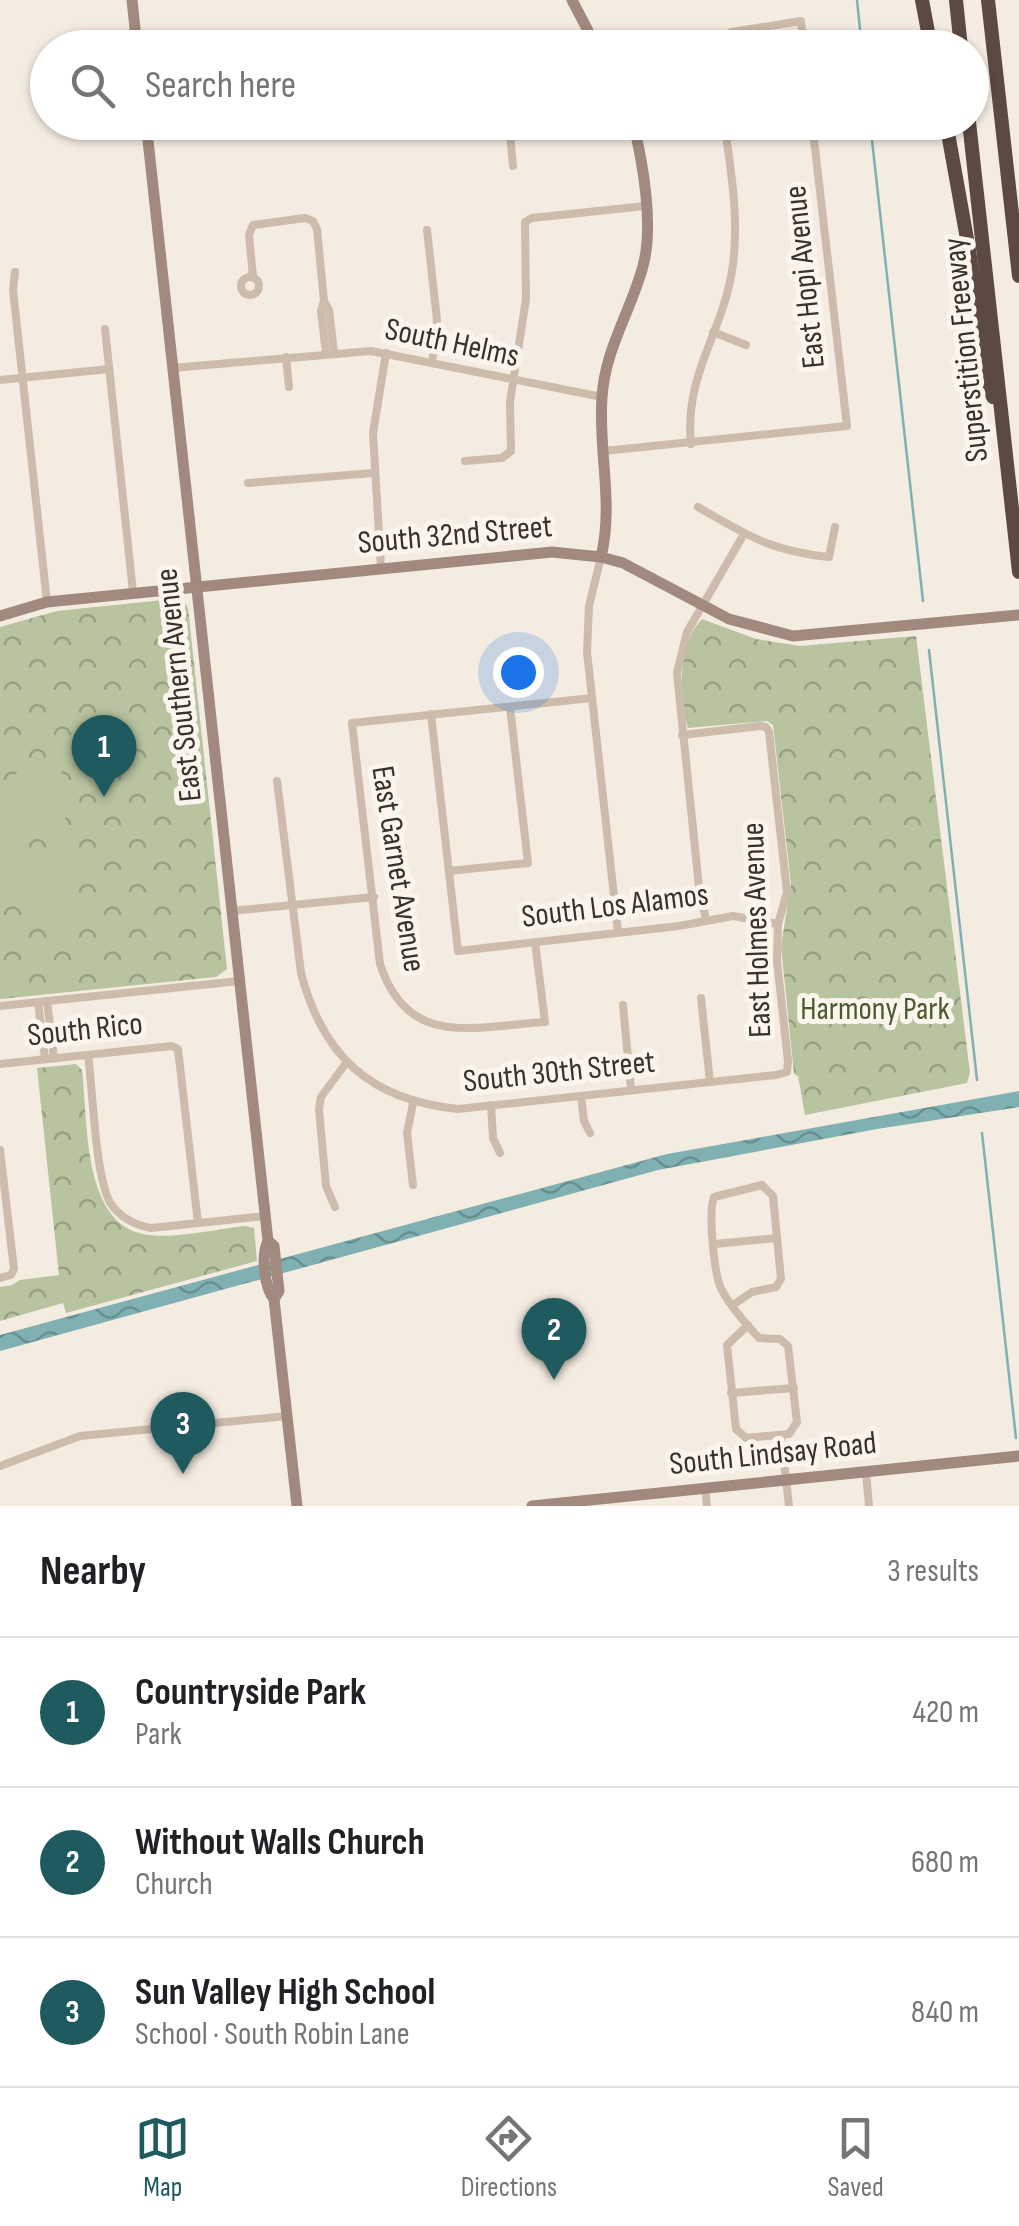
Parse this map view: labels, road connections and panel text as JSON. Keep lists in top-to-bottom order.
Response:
{
  "streets": {
    "highway": ["Superstition Freeway"],
    "main road": ["South 32nd Street", "East Southern Avenue", "South Lindsay Road"],
    "street": [
      "East Hopi Avenue",
      "South Helms",
      "East Garnet Avenue",
      "South Los Alamos",
      "East Holmes Avenue",
      "South Rico",
      "South 30th Street"
    ]
  },
  "crossings": [
    ["South Helms", "East Southern Avenue"],
    ["South 32nd Street", "East Southern Avenue"],
    ["East Garnet Avenue", "South Los Alamos"],
    ["South Los Alamos", "East Holmes Avenue"],
    ["East Holmes Avenue", "South 30th Street"]
  ],
  "parks": ["Harmony Park"],
  "page": {
    "search": "Search here",
    "pins": ["1", "2", "3"],
    "heading": ["Nearby", "3 results"],
    "list": [
      {
        "mark": "1",
        "name": "Countryside Park",
        "note": "Park",
        "value": "420 m"
      },
      {
        "mark": "2",
        "name": "Without Walls Church",
        "note": "Church",
        "value": "680 m"
      },
      {
        "mark": "3",
        "name": "Sun Valley High School",
        "note": "School · South Robin Lane",
        "value": "840 m"
      }
    ],
    "nav": ["Map", "Directions", "Saved"]
  }
}
